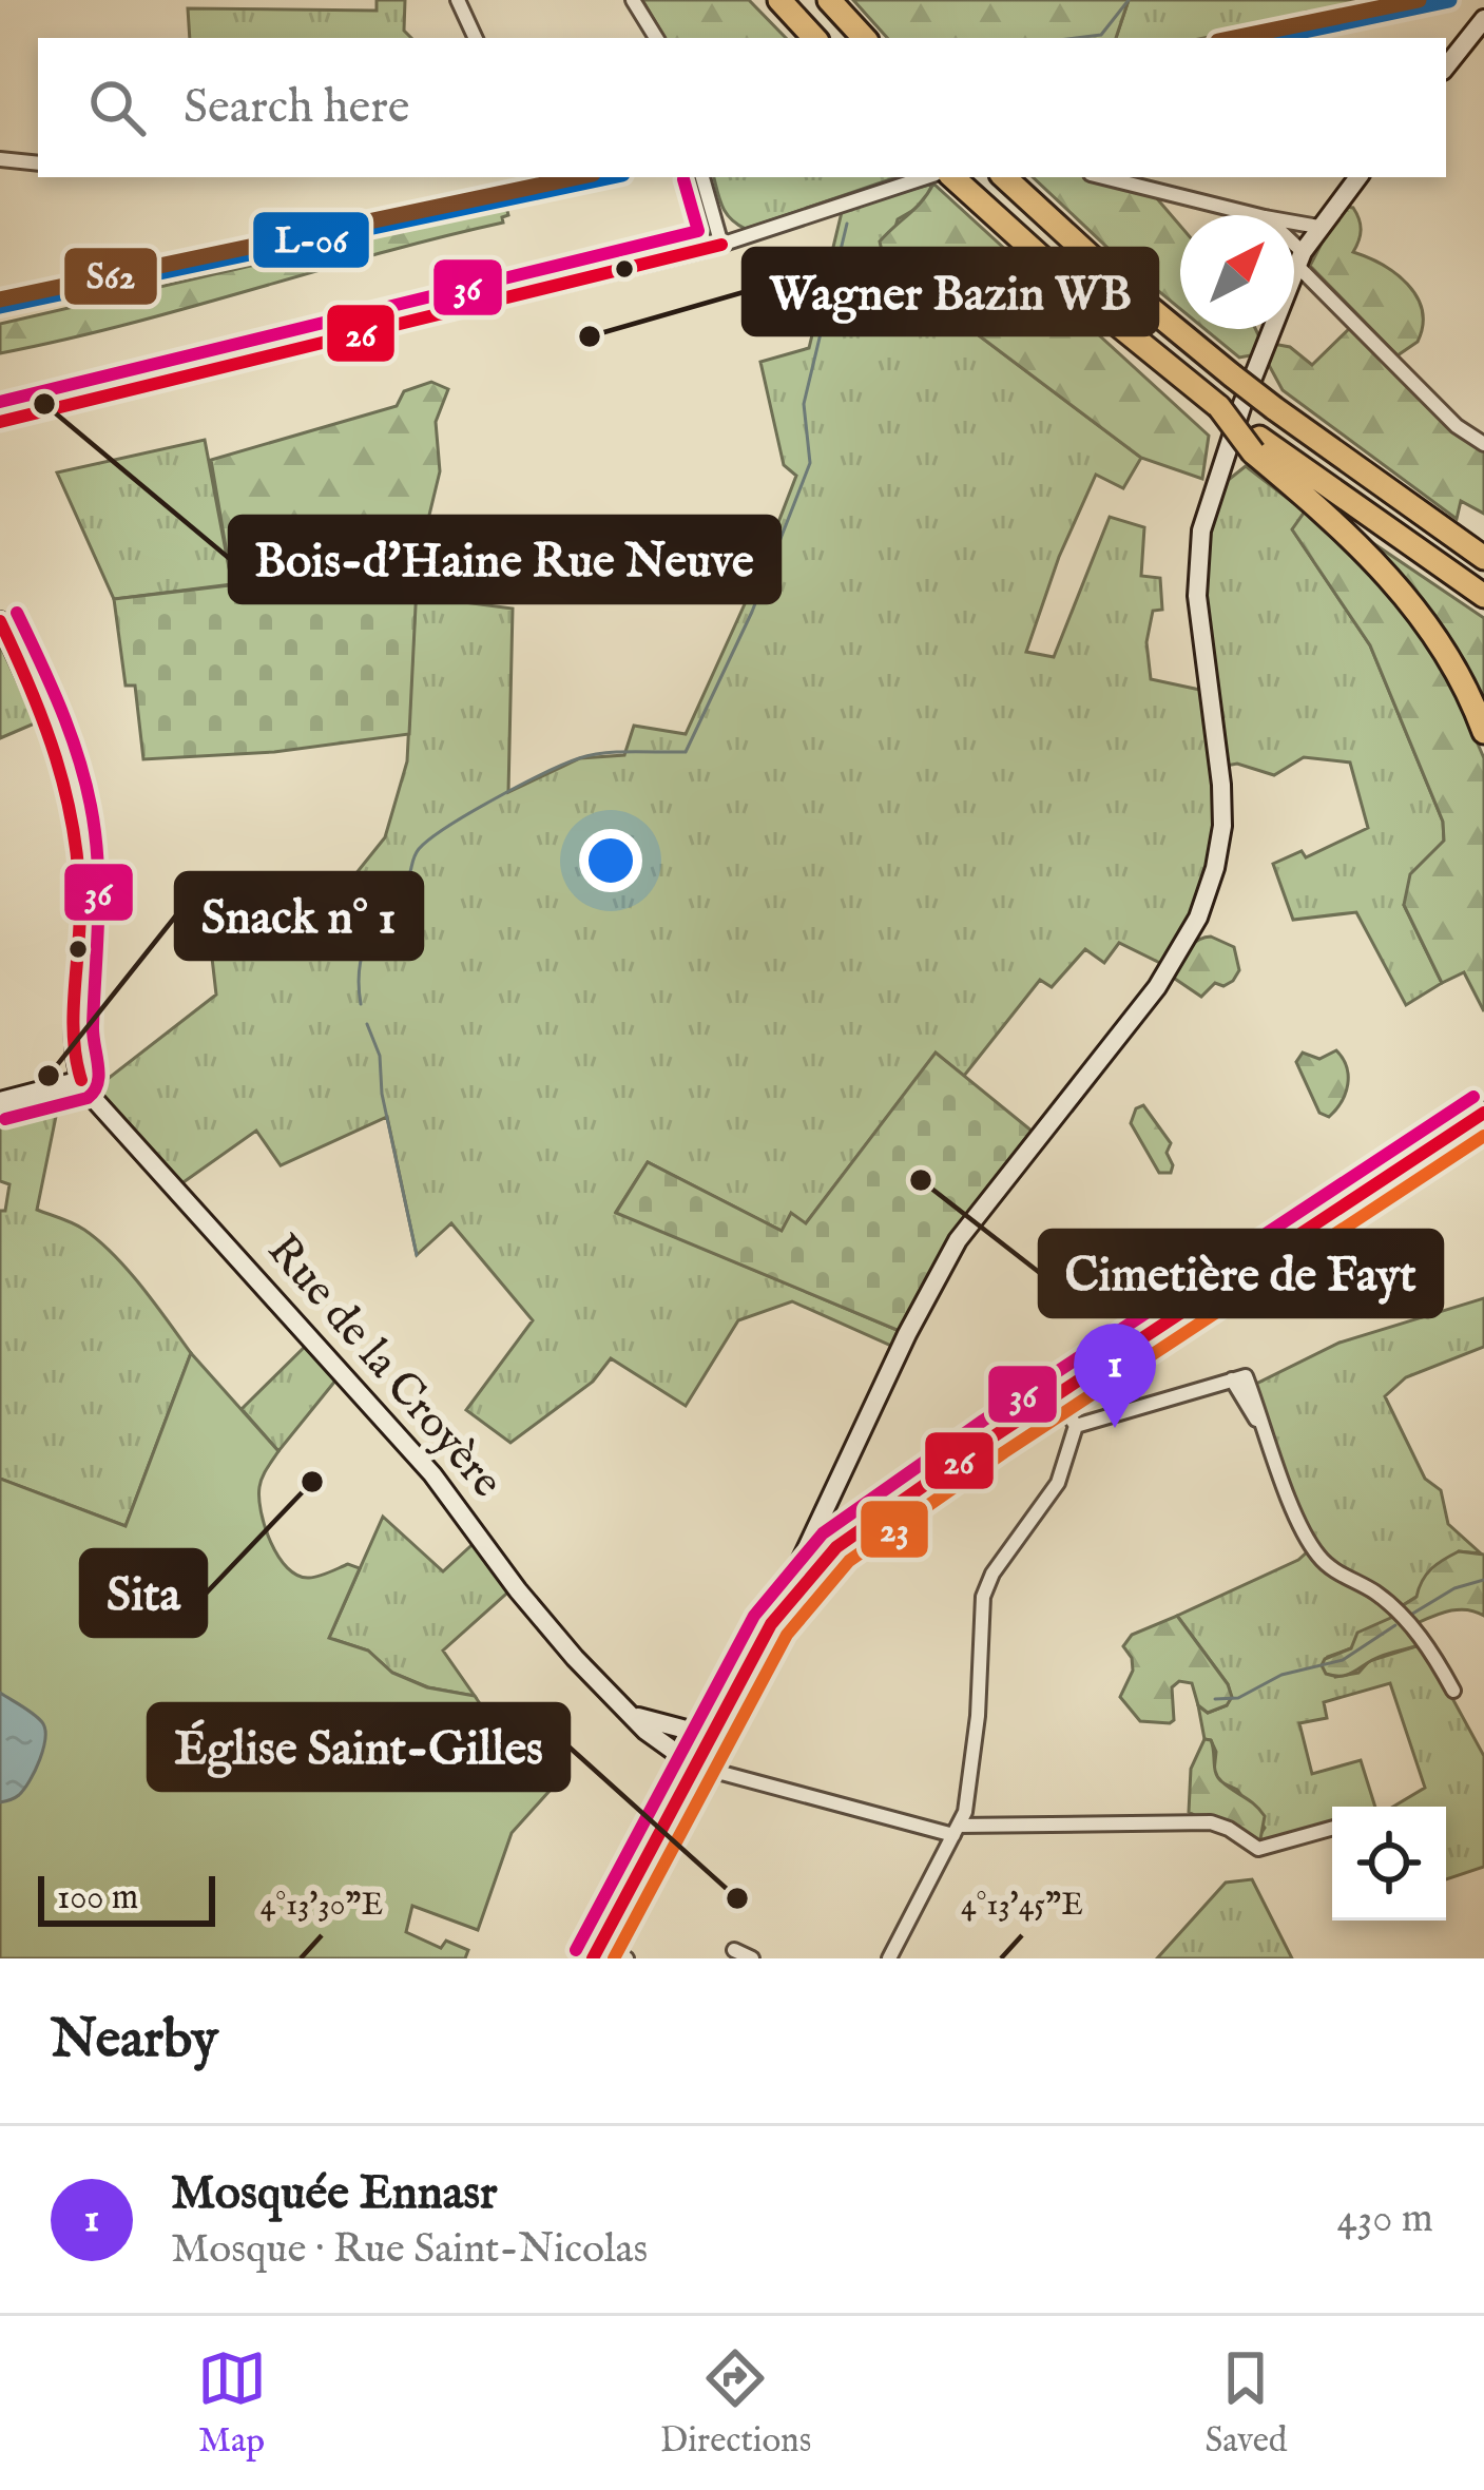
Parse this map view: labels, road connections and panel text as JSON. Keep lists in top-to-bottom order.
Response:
{
  "streets": {
    "street": ["Rue de la Croyère"]
  },
  "places": [
    "Wagner Bazin WB",
    "Bois-d'Haine Rue Neuve",
    "Snack n° 1",
    "Cimetière de Fayt",
    "Sita",
    "Église Saint-Gilles"
  ],
  "lines": [
    "transit line L-06",
    "transit line S62",
    "transit line 36",
    "transit line 26",
    "transit line 23"
  ],
  "scale_bar": "100 m",
  "north": "top right",
  "page": {
    "search": "Search here",
    "pins": "1",
    "scale": "100 m",
    "heading": "Nearby",
    "list": [
      {
        "mark": "1",
        "name": "Mosquée Ennasr",
        "note": "Mosque · Rue Saint-Nicolas",
        "value": "430 m"
      }
    ],
    "nav": ["Map", "Directions", "Saved"]
  },
  "coordinates": ["4°13'30\"E", "4°13'45\"E"]
}
